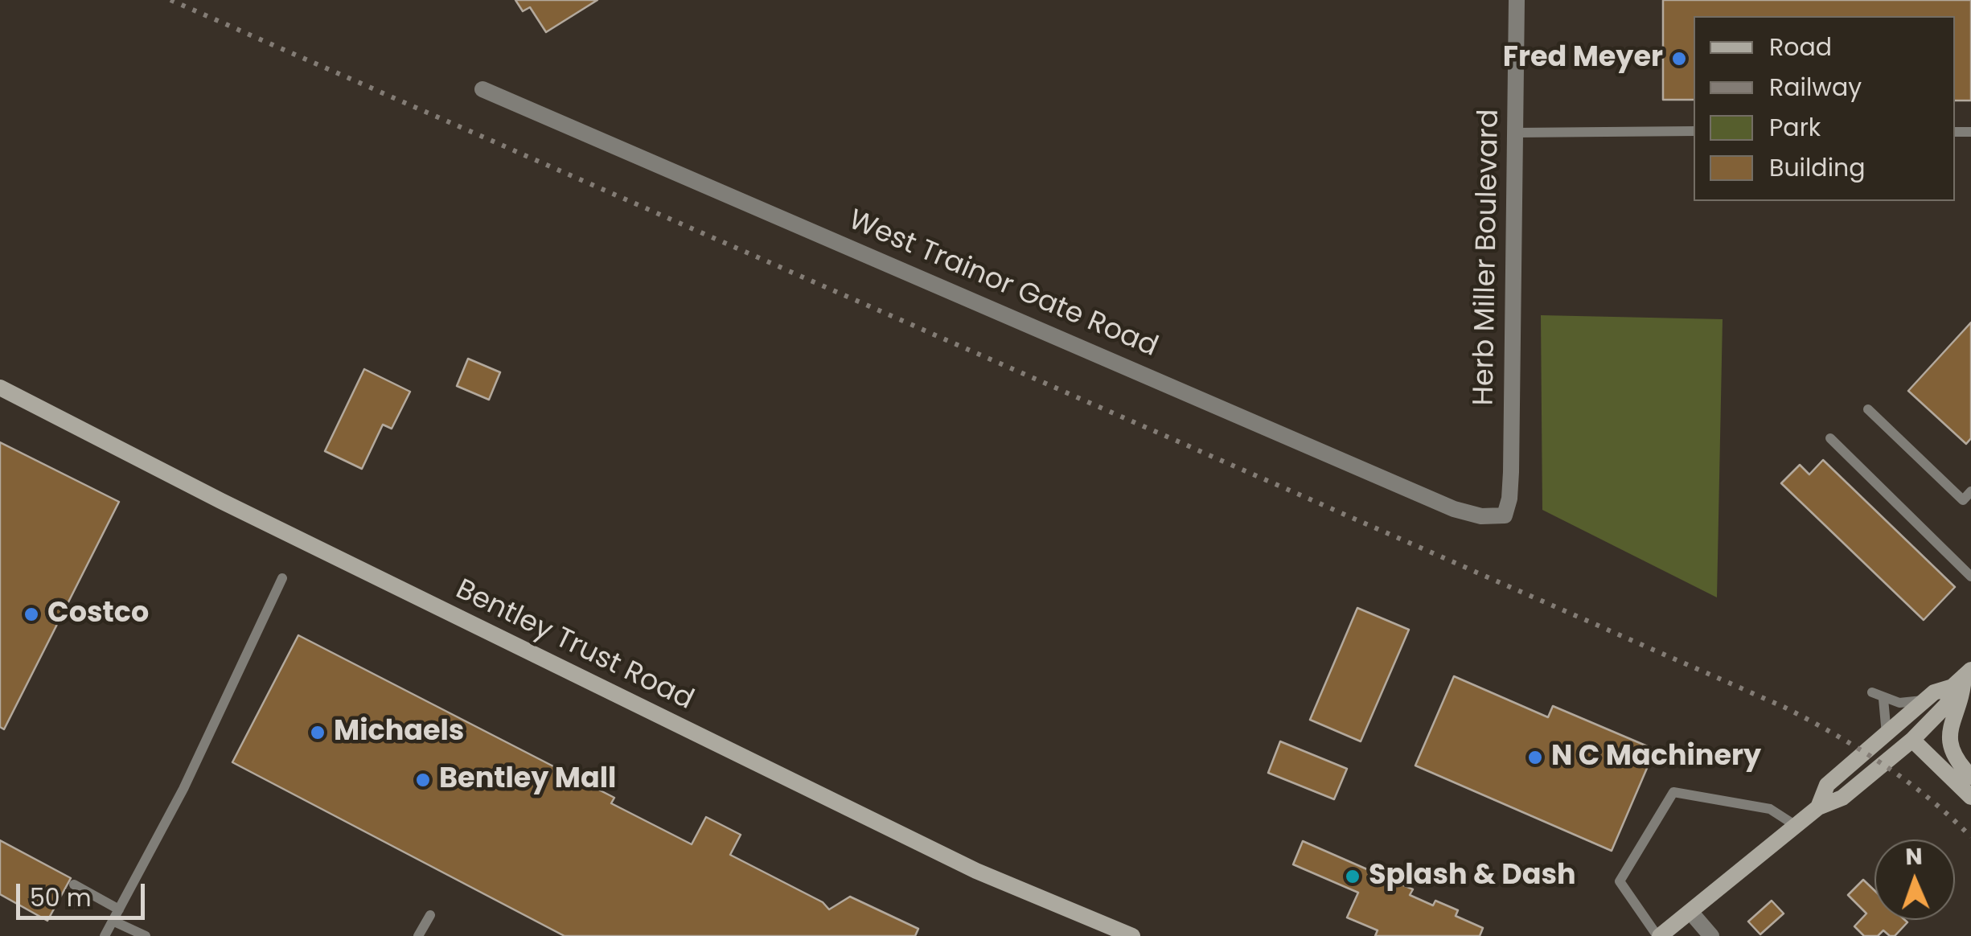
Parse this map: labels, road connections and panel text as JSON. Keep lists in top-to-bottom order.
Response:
{
  "streets": {
    "street": ["Herb Miller Boulevard", "West Trainor Gate Road", "Bentley Trust Road"]
  },
  "crossings": [
    ["Herb Miller Boulevard", "West Trainor Gate Road"]
  ],
  "places": [
    "Fred Meyer",
    "Costco",
    "Michaels",
    "N C Machinery",
    "Bentley Mall",
    "Splash & Dash"
  ],
  "legend": [
    "Road",
    "Railway",
    "Park",
    "Building"
  ],
  "scale_bar": "50 m",
  "north": "top"
}
